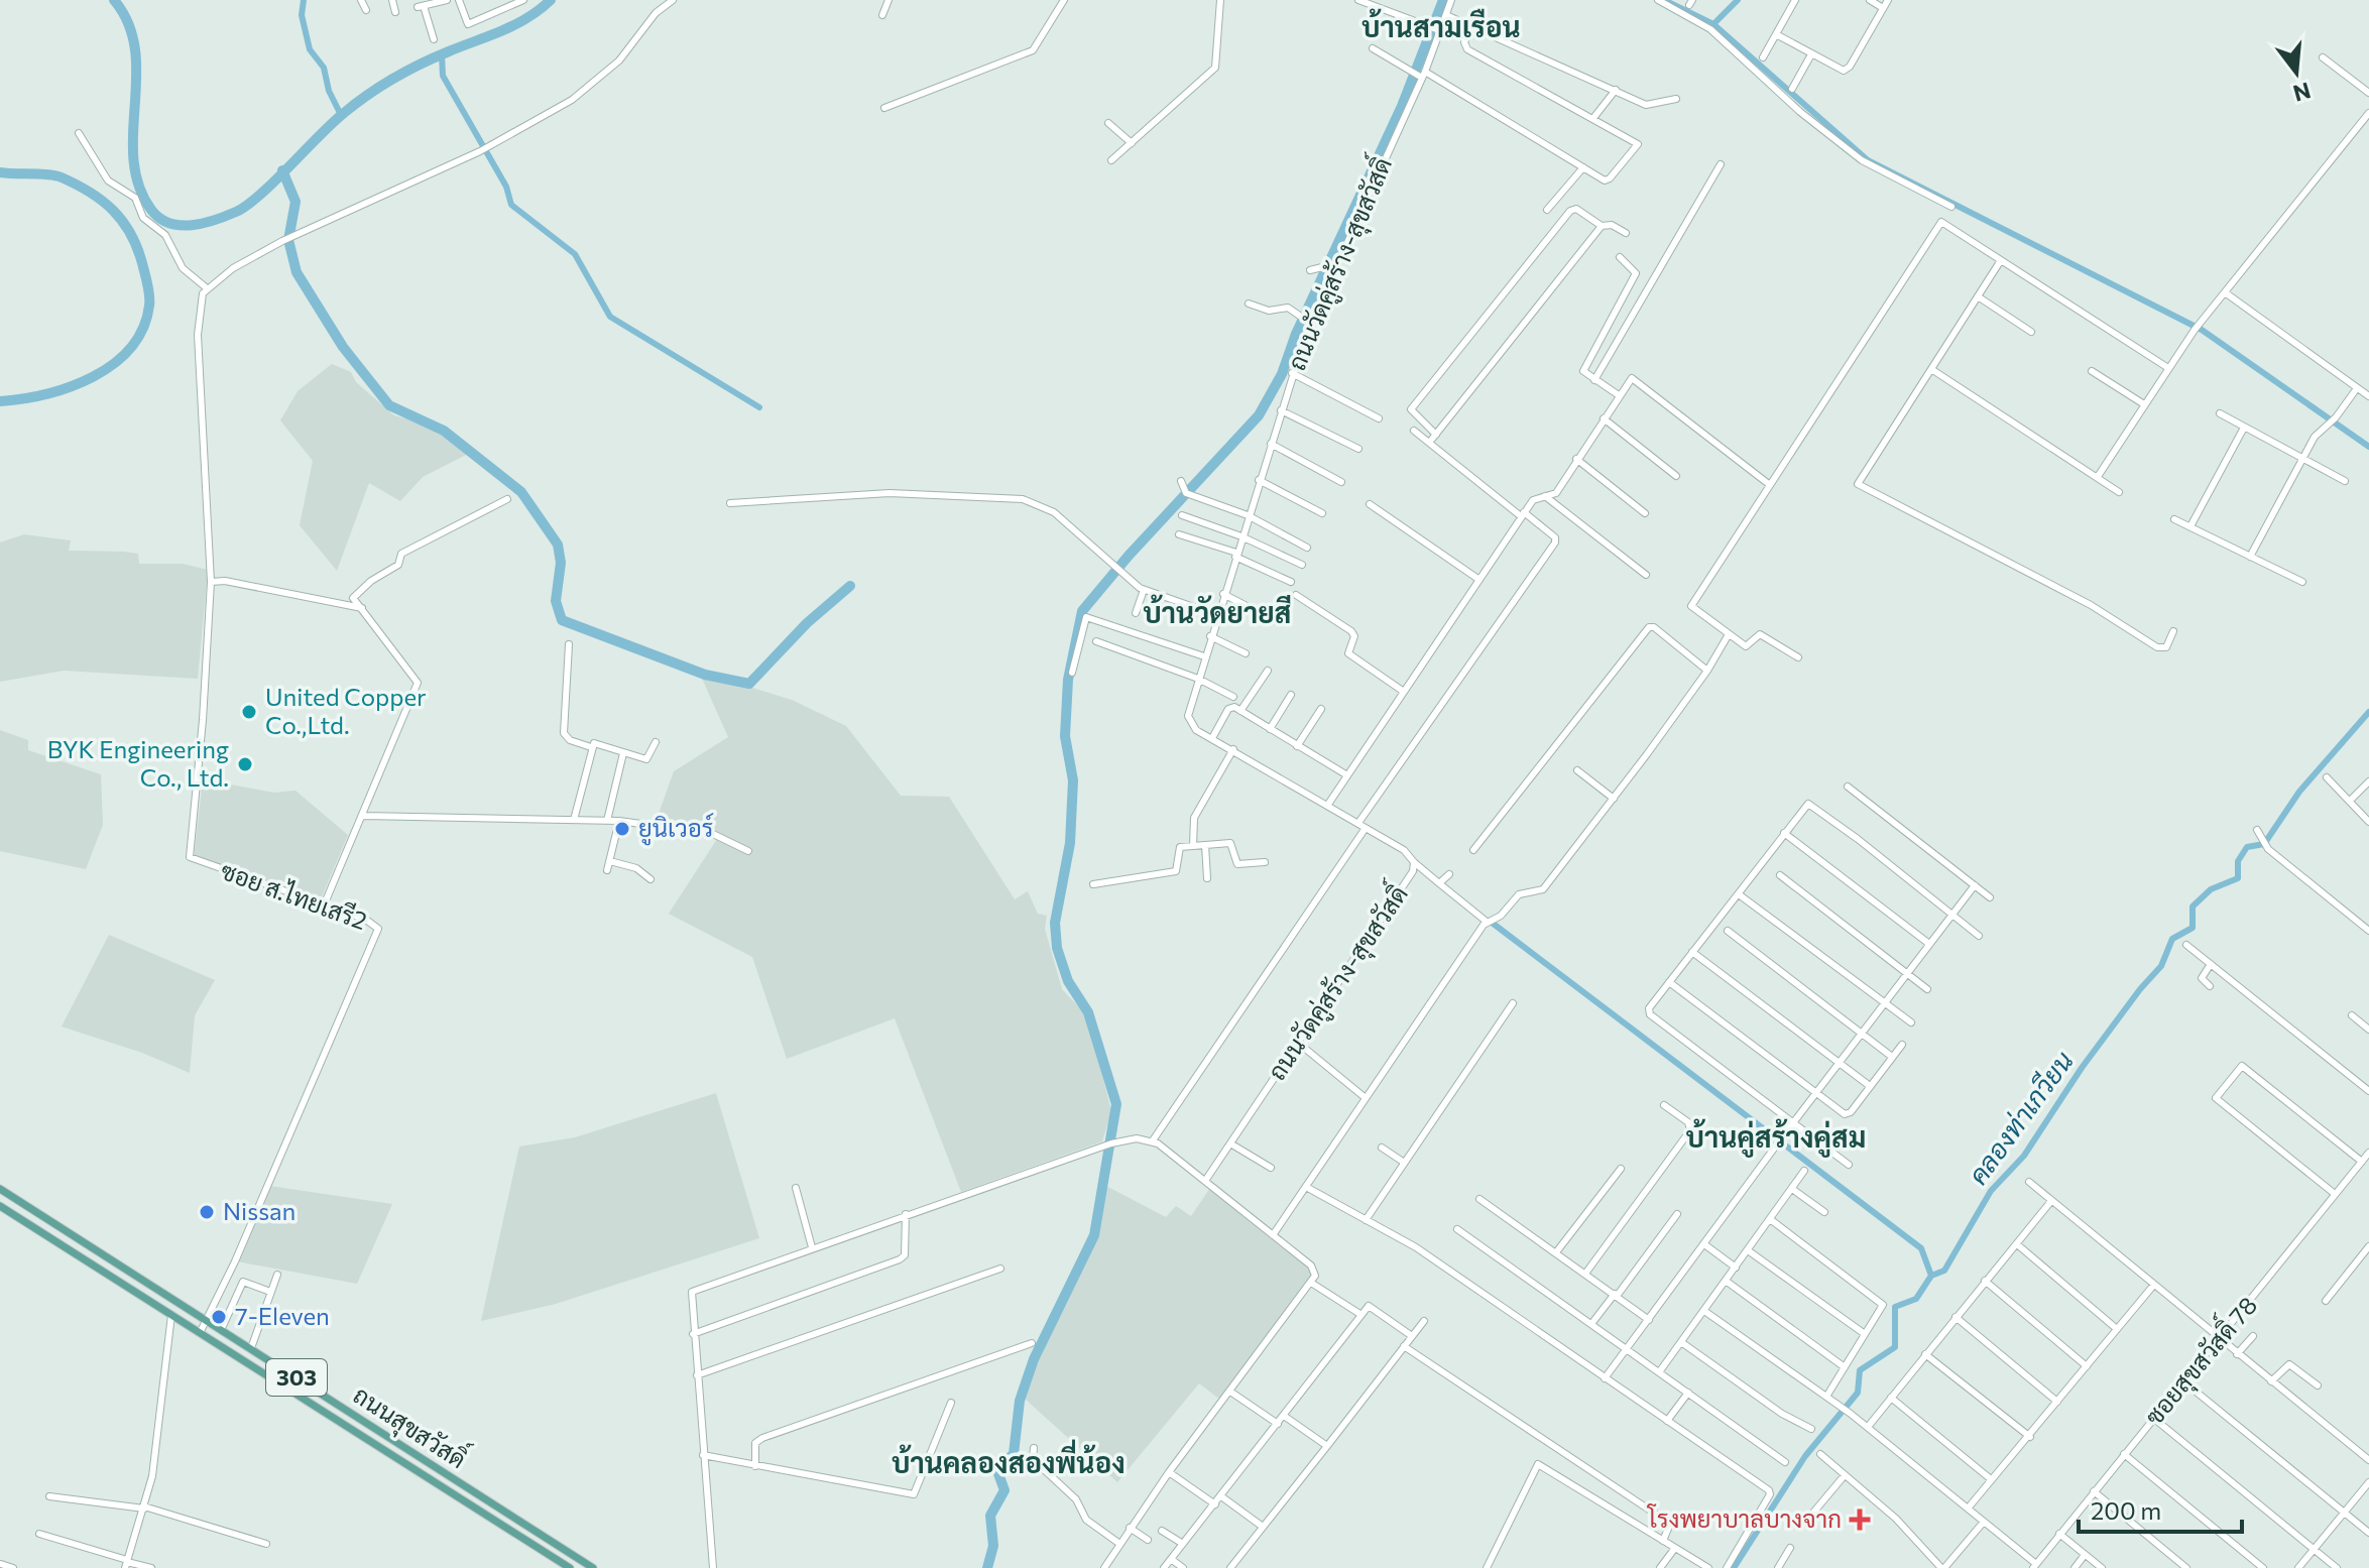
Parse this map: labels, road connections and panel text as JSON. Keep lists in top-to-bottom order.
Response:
{
  "streets": {
    "main road": ["303", "ถนนสุขสวัสดิ์"],
    "street": ["ถนนวัดคู่สร้าง-สุขสวัสดิ์", "ซอย ส.ไทยเสรี2", "ซอยสุขสวัสดิ์ 78"]
  },
  "crossings": [
    ["ซอย ส.ไทยเสรี2", "ถนนสุขสวัสดิ์"]
  ],
  "districts": [
    "บ้านสามเรือน",
    "บ้านวัดยายสี",
    "บ้านคู่สร้างคู่สม",
    "บ้านคลองสองพี่น้อง"
  ],
  "water": ["คลองท่าเกวียน"],
  "places": {
    "other": [
      "United Copper Co.,Ltd.",
      "BYK Engineering Co., Ltd.",
      "ยูนิเวอร์",
      "Nissan",
      "7-Eleven"
    ],
    "health": ["โรงพยาบาลบางจาก"]
  },
  "scale_bar": "200 m",
  "north": "bottom"
}
